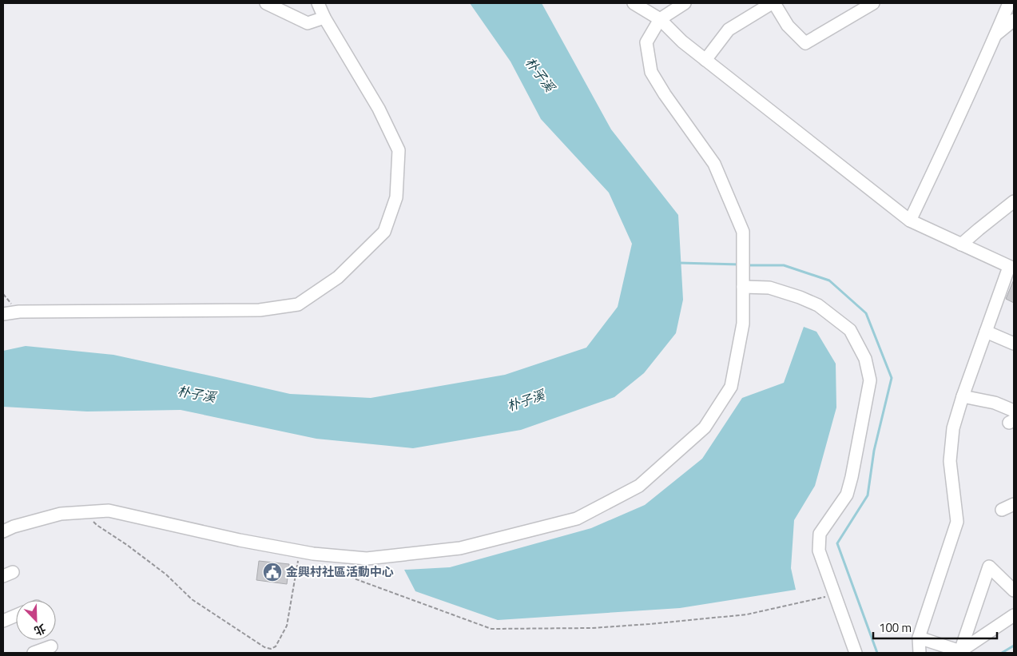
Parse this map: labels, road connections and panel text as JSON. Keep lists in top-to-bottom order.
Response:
{
  "water": ["朴子溪"],
  "places": {
    "public building": ["金興村社區活動中心"]
  },
  "scale_bar": "100 m",
  "north": "bottom right"
}
